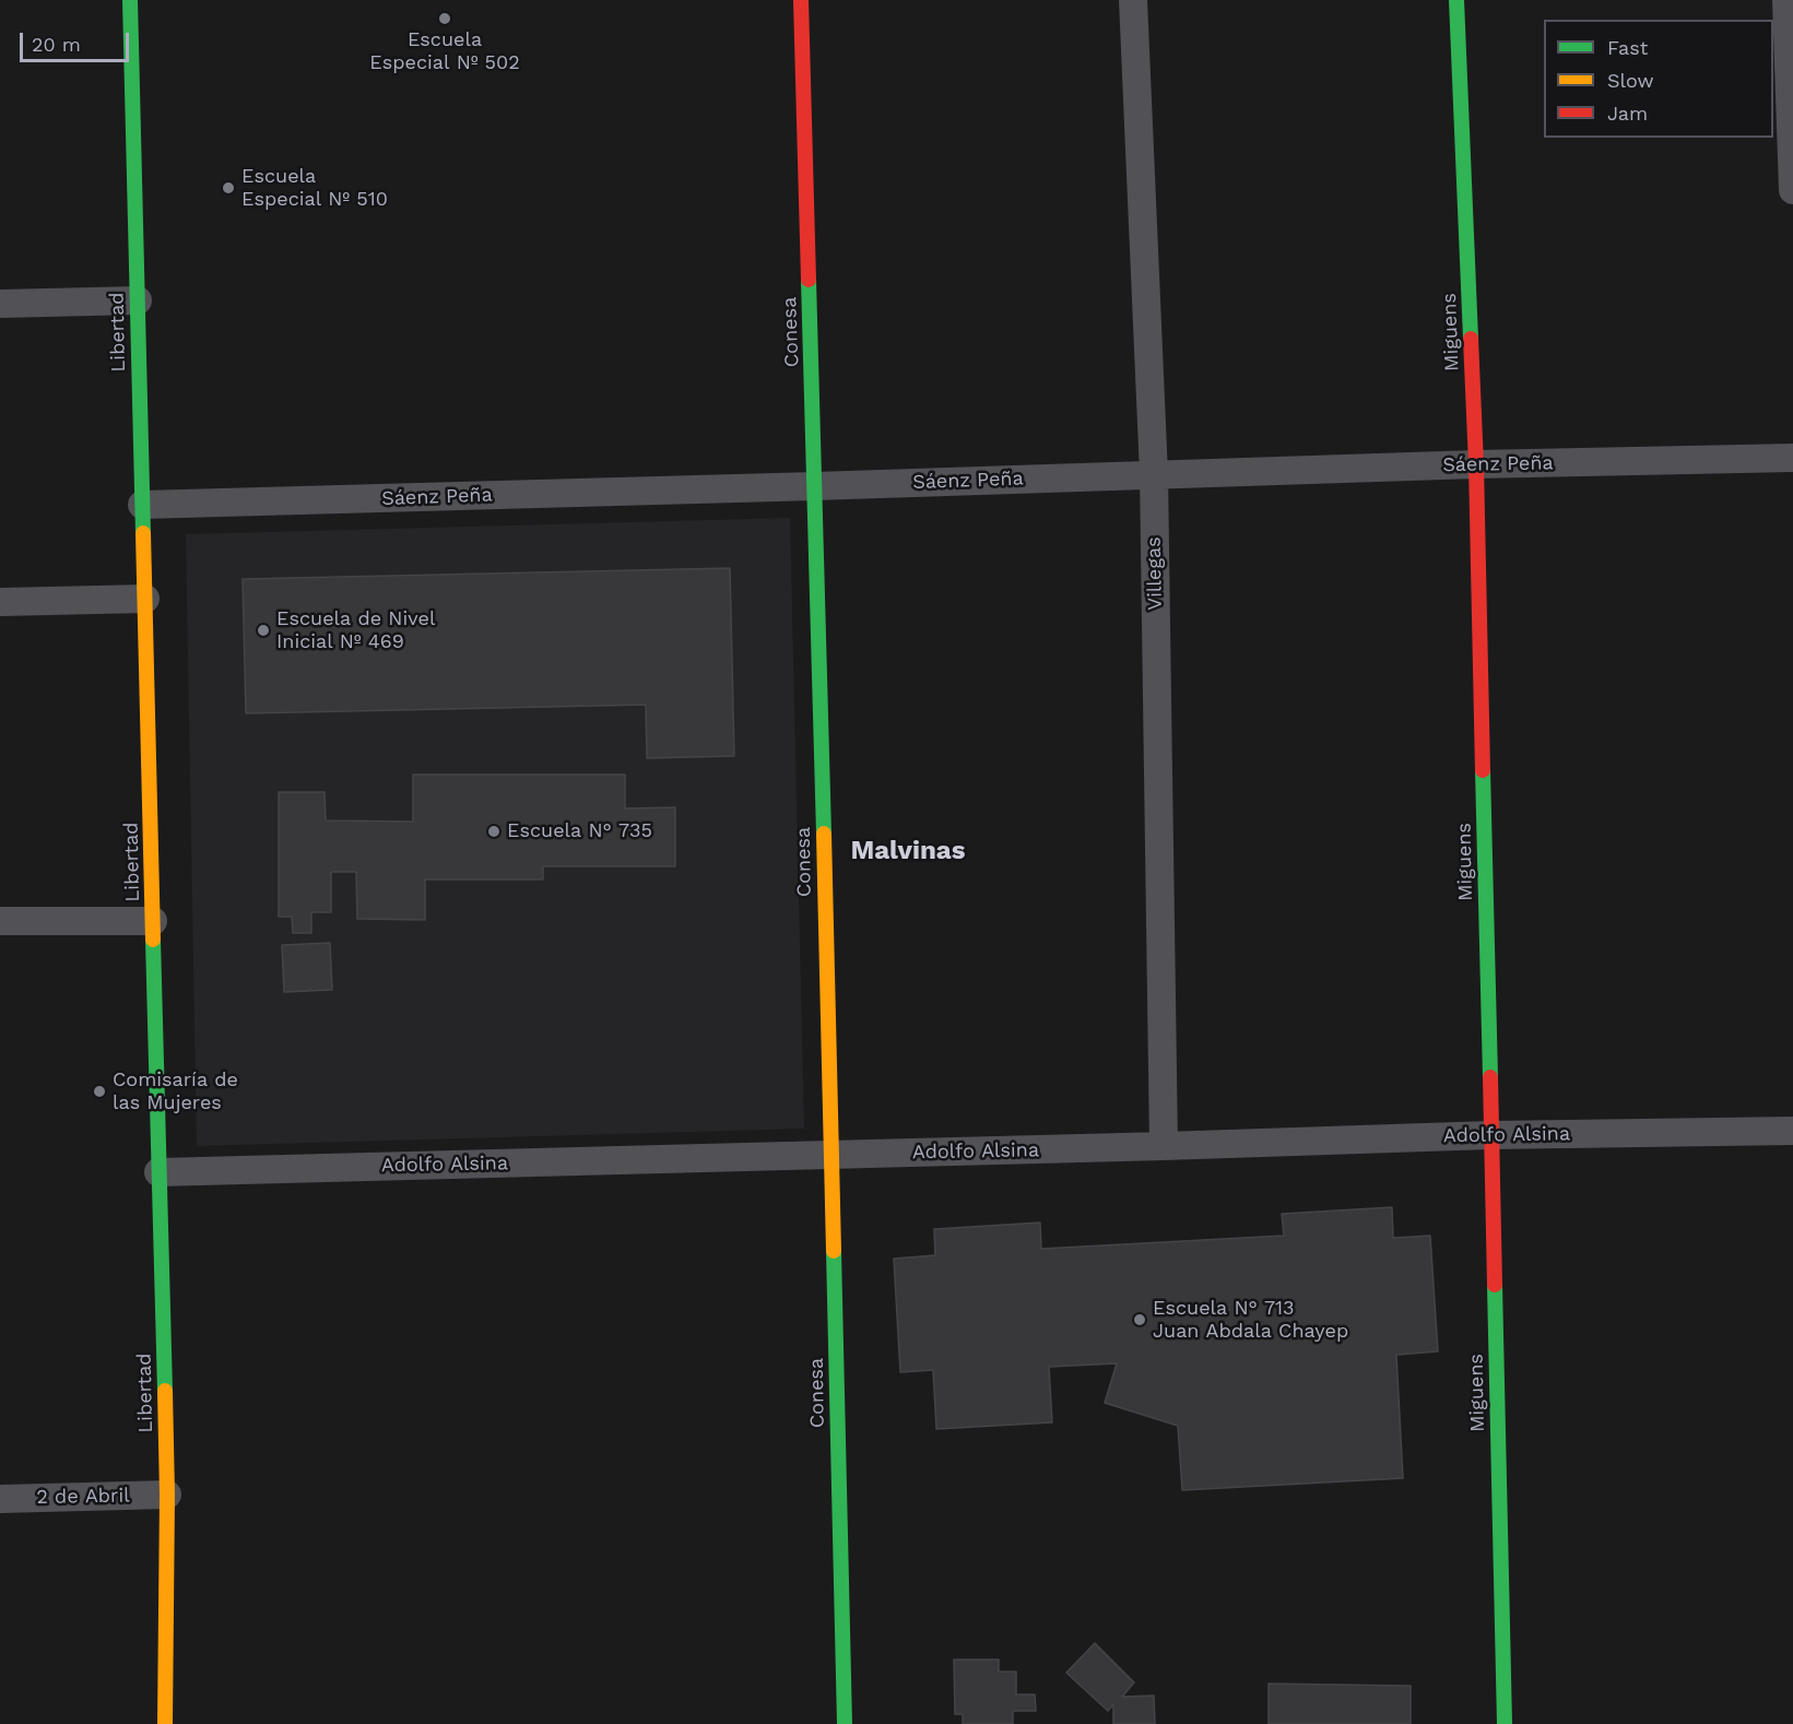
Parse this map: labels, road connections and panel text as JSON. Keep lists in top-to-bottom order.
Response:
{
  "streets": {
    "street": [
      "Libertad",
      "Conesa",
      "Miguens",
      "Sáenz Peña",
      "Villegas",
      "Adolfo Alsina",
      "2 de Abril"
    ]
  },
  "crossings": [
    ["Libertad", "Sáenz Peña"],
    ["Libertad", "Adolfo Alsina"],
    ["Libertad", "2 de Abril"],
    ["Conesa", "Sáenz Peña"],
    ["Conesa", "Adolfo Alsina"],
    ["Miguens", "Sáenz Peña"],
    ["Miguens", "Adolfo Alsina"],
    ["Sáenz Peña", "Villegas"],
    ["Villegas", "Adolfo Alsina"]
  ],
  "districts": ["Malvinas"],
  "places": [
    "Escuela Especial Nº 502",
    "Escuela Especial Nº 510",
    "Escuela de Nivel Inicial Nº 469",
    "Escuela N° 735",
    "Comisaría de las Mujeres",
    "Escuela N° 713 Juan Abdala Chayep"
  ],
  "legend": ["Fast", "Slow", "Jam"],
  "scale_bar": "20 m"
}
